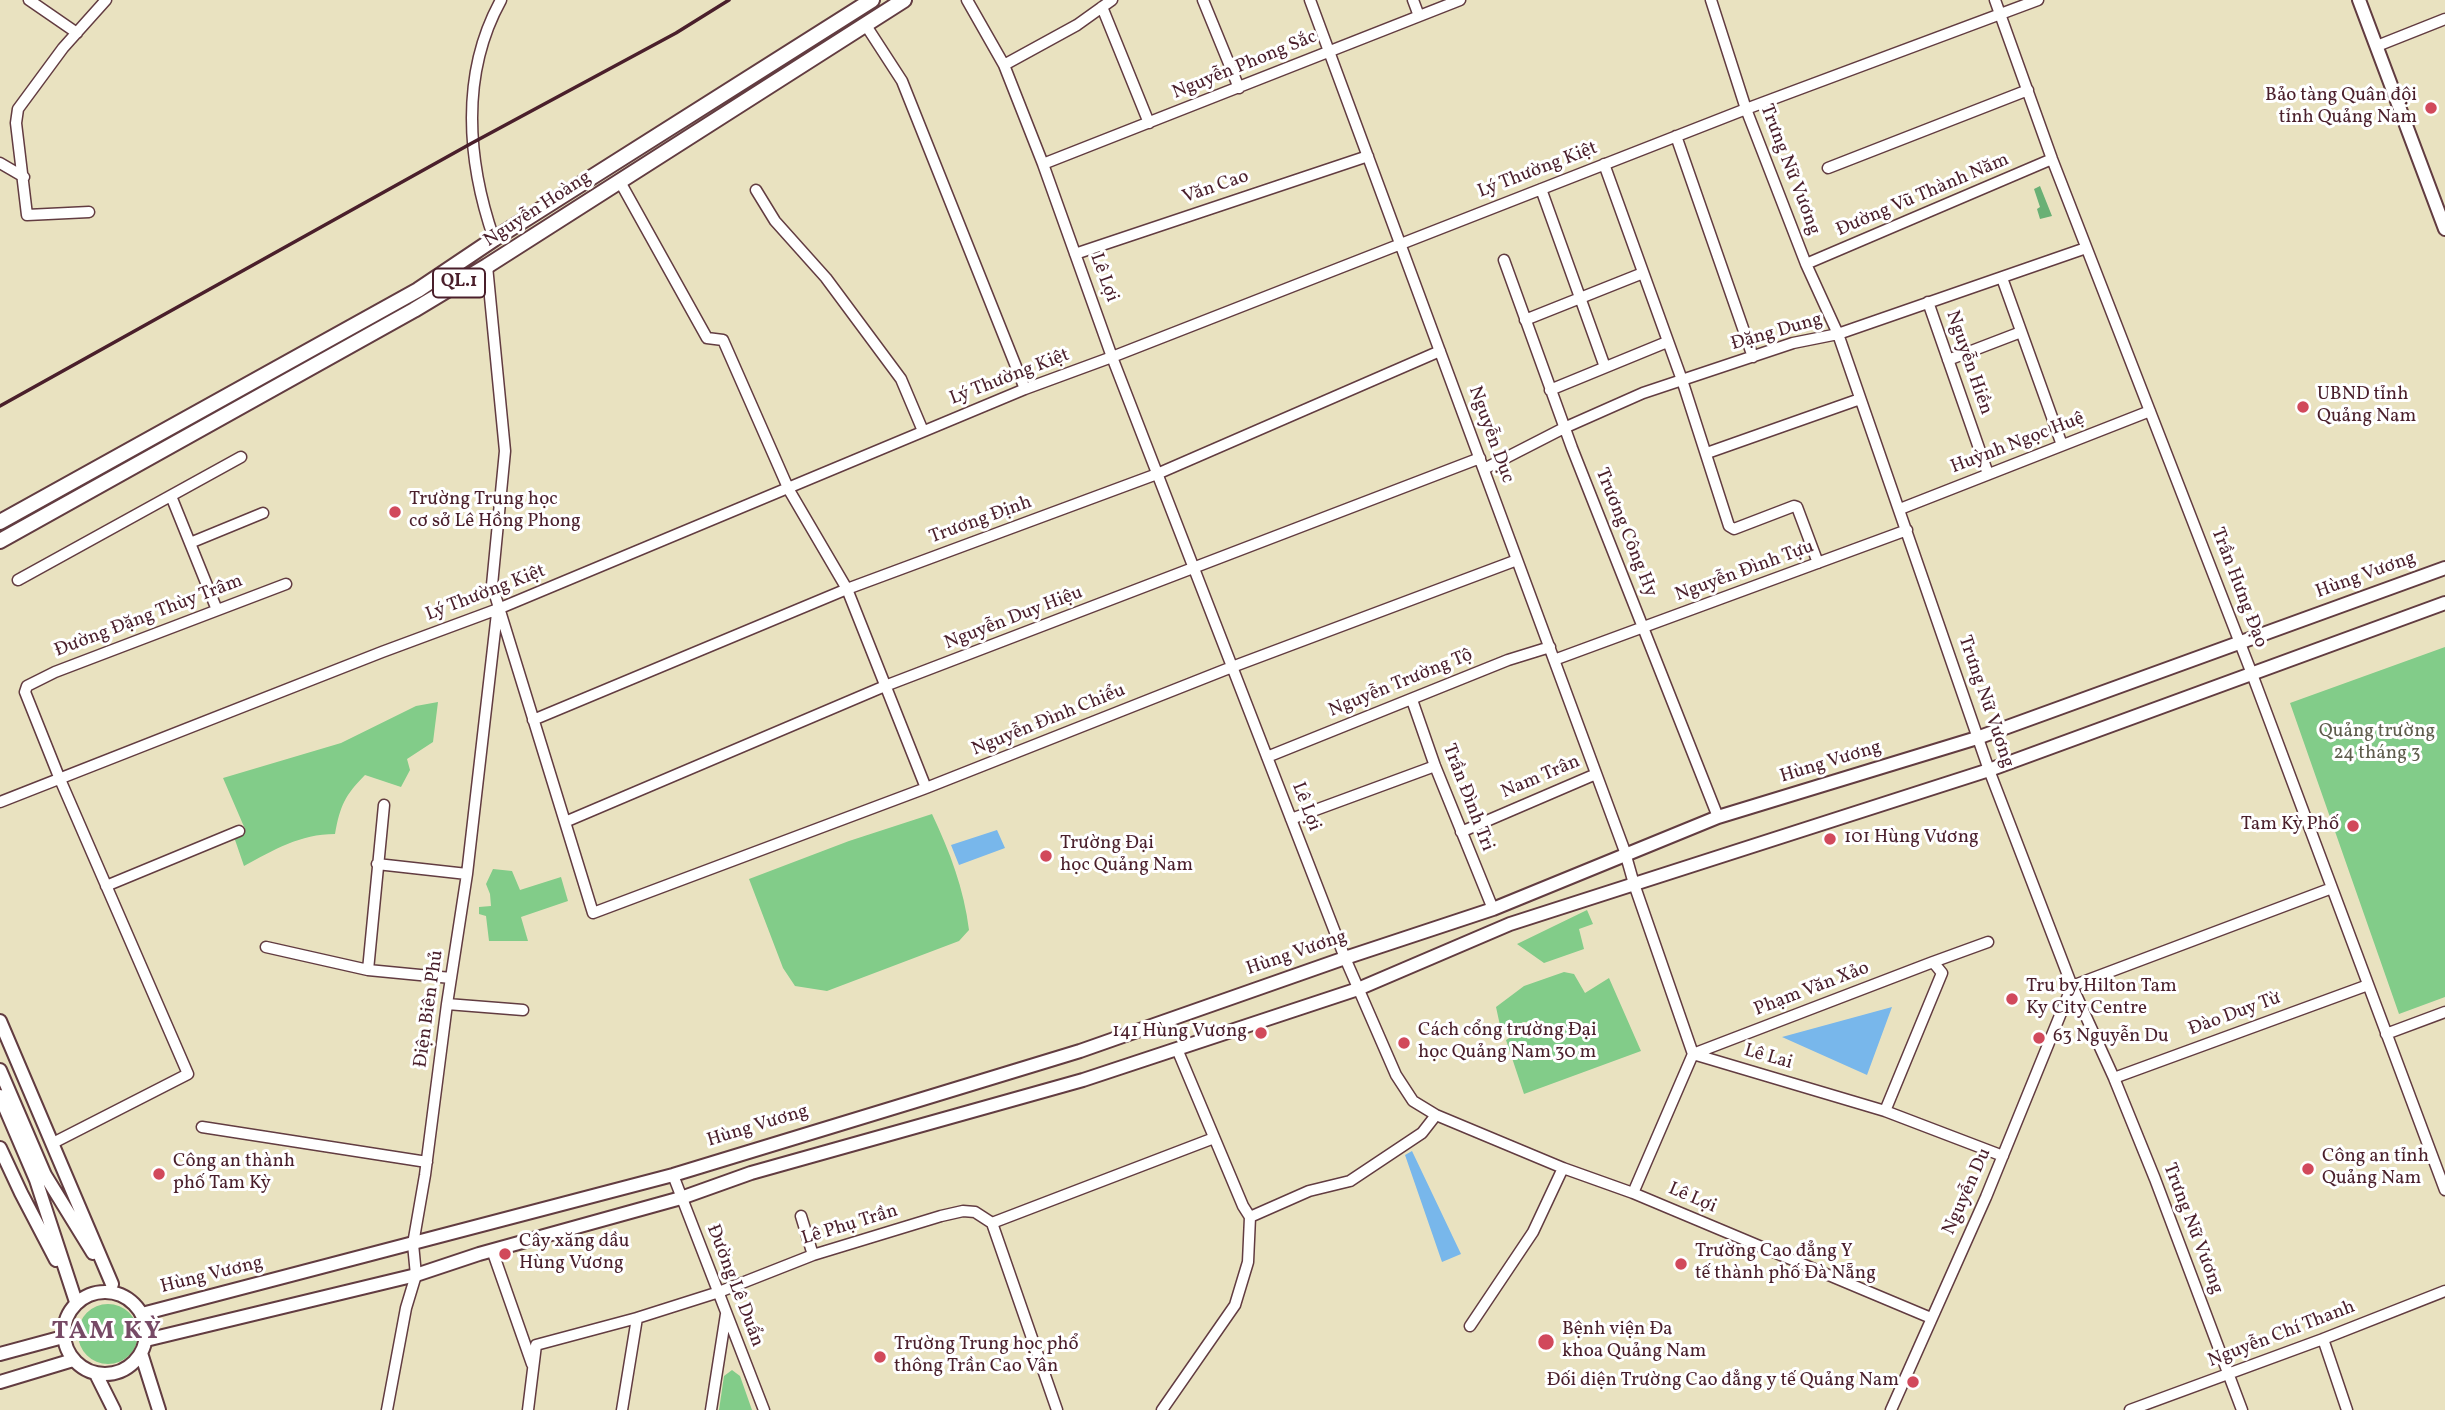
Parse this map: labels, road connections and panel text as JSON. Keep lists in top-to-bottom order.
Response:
{
  "streets": {
    "highway": ["Nguyễn Hoàng", "QL.1"],
    "main road": ["Hùng Vương"],
    "street": [
      "Nguyễn Phong Sắc",
      "Trưng Nữ Vương",
      "Lý Thường Kiệt",
      "Văn Cao",
      "Đường Vũ Thành Năm",
      "Lê Lợi",
      "Đặng Dung",
      "Nguyễn Hiền",
      "Nguyễn Dục",
      "Huỳnh Ngọc Huệ",
      "Trương Định",
      "Trương Công Hy",
      "Nguyễn Đình Tựu",
      "Trần Hưng Đạo",
      "Đường Đặng Thùy Trâm",
      "Nguyễn Duy Hiệu",
      "Nguyễn Trường Tộ",
      "Nguyễn Đình Chiểu",
      "Nam Trân",
      "Trần Đình Tri",
      "Phạm Văn Xảo",
      "Điện Biên Phủ",
      "Đào Duy Từ",
      "Lê Lai",
      "Nguyễn Du",
      "Lê Phụ Trần",
      "Đường Lê Duẩn",
      "Nguyễn Chí Thanh"
    ]
  },
  "crossings": [
    ["Nguyễn Phong Sắc", "Lê Lợi"],
    ["Nguyễn Phong Sắc", "Nguyễn Dục"],
    ["Trưng Nữ Vương", "Lý Thường Kiệt"],
    ["Trưng Nữ Vương", "Đường Vũ Thành Năm"],
    ["Trưng Nữ Vương", "Đặng Dung"],
    ["Trưng Nữ Vương", "Huỳnh Ngọc Huệ"],
    ["Trưng Nữ Vương", "Nguyễn Đình Tựu"],
    ["Trưng Nữ Vương", "Hùng Vương"],
    ["Trưng Nữ Vương", "Đào Duy Từ"],
    ["Trưng Nữ Vương", "Nguyễn Du"],
    ["Trưng Nữ Vương", "Nguyễn Chí Thanh"],
    ["Lý Thường Kiệt", "Lê Lợi"],
    ["Lý Thường Kiệt", "Nguyễn Dục"],
    ["Lý Thường Kiệt", "Trần Hưng Đạo"],
    ["Lý Thường Kiệt", "Đường Đặng Thùy Trâm"],
    ["Lý Thường Kiệt", "Điện Biên Phủ"],
    ["Văn Cao", "Lê Lợi"],
    ["Văn Cao", "Nguyễn Dục"],
    ["Đường Vũ Thành Năm", "Trần Hưng Đạo"],
    ["Lê Lợi", "Trương Định"],
    ["Lê Lợi", "Hùng Vương"],
    ["Lê Lợi", "Nguyễn Duy Hiệu"],
    ["Lê Lợi", "Nguyễn Trường Tộ"],
    ["Lê Lợi", "Nguyễn Đình Chiểu"],
    ["Lê Lợi", "Nguyễn Du"],
    ["Đặng Dung", "Nguyễn Hiền"],
    ["Đặng Dung", "Nguyễn Dục"],
    ["Đặng Dung", "Trương Công Hy"],
    ["Đặng Dung", "Trần Hưng Đạo"],
    ["Nguyễn Hiền", "Huỳnh Ngọc Huệ"],
    ["Nguyễn Dục", "Trương Định"],
    ["Nguyễn Dục", "Nguyễn Đình Tựu"],
    ["Nguyễn Dục", "Hùng Vương"],
    ["Nguyễn Dục", "Nguyễn Duy Hiệu"],
    ["Nguyễn Dục", "Nguyễn Trường Tộ"],
    ["Nguyễn Dục", "Nguyễn Đình Chiểu"],
    ["Nguyễn Dục", "Nam Trân"],
    ["Huỳnh Ngọc Huệ", "Trần Hưng Đạo"],
    ["Trương Công Hy", "Nguyễn Đình Tựu"],
    ["Trương Công Hy", "Hùng Vương"],
    ["Hùng Vương", "Trần Hưng Đạo"],
    ["Hùng Vương", "Trần Đình Tri"],
    ["Hùng Vương", "Điện Biên Phủ"],
    ["Hùng Vương", "Đường Lê Duẩn"],
    ["Trần Hưng Đạo", "Đào Duy Từ"],
    ["Nguyễn Duy Hiệu", "Nguyễn Đình Chiểu"],
    ["Nguyễn Trường Tộ", "Trần Đình Tri"],
    ["Nam Trân", "Trần Đình Tri"],
    ["Phạm Văn Xảo", "Lê Lai"],
    ["Lê Lai", "Nguyễn Du"],
    ["Lê Phụ Trần", "Đường Lê Duẩn"]
  ],
  "districts": ["TAM KỲ"],
  "parks": ["Quảng trường 24 tháng 3"],
  "places": [
    "Bảo tàng Quân đội tỉnh Quảng Nam",
    "UBND tỉnh Quảng Nam",
    "Trường Trung học cơ sở Lê Hồng Phong",
    "Tam Kỳ Phố",
    "101 Hùng Vương",
    "Trường Đại học Quảng Nam",
    "Tru by Hilton Tam Ky City Centre",
    "141 Hùng Vương",
    "63 Nguyễn Du",
    "Cách cổng trường Đại học Quảng Nam 30 m",
    "Công an tỉnh Quảng Nam",
    "Công an thành phố Tam Kỳ",
    "Cây xăng dầu Hùng Vương",
    "Trường Cao đẳng Y tế thành phố Đà Nẵng",
    "Bệnh viện Đa khoa Quảng Nam",
    "Trường Trung học phổ thông Trần Cao Vân",
    "Đối diện Trường Cao đẳng y tế Quảng Nam"
  ]
}
